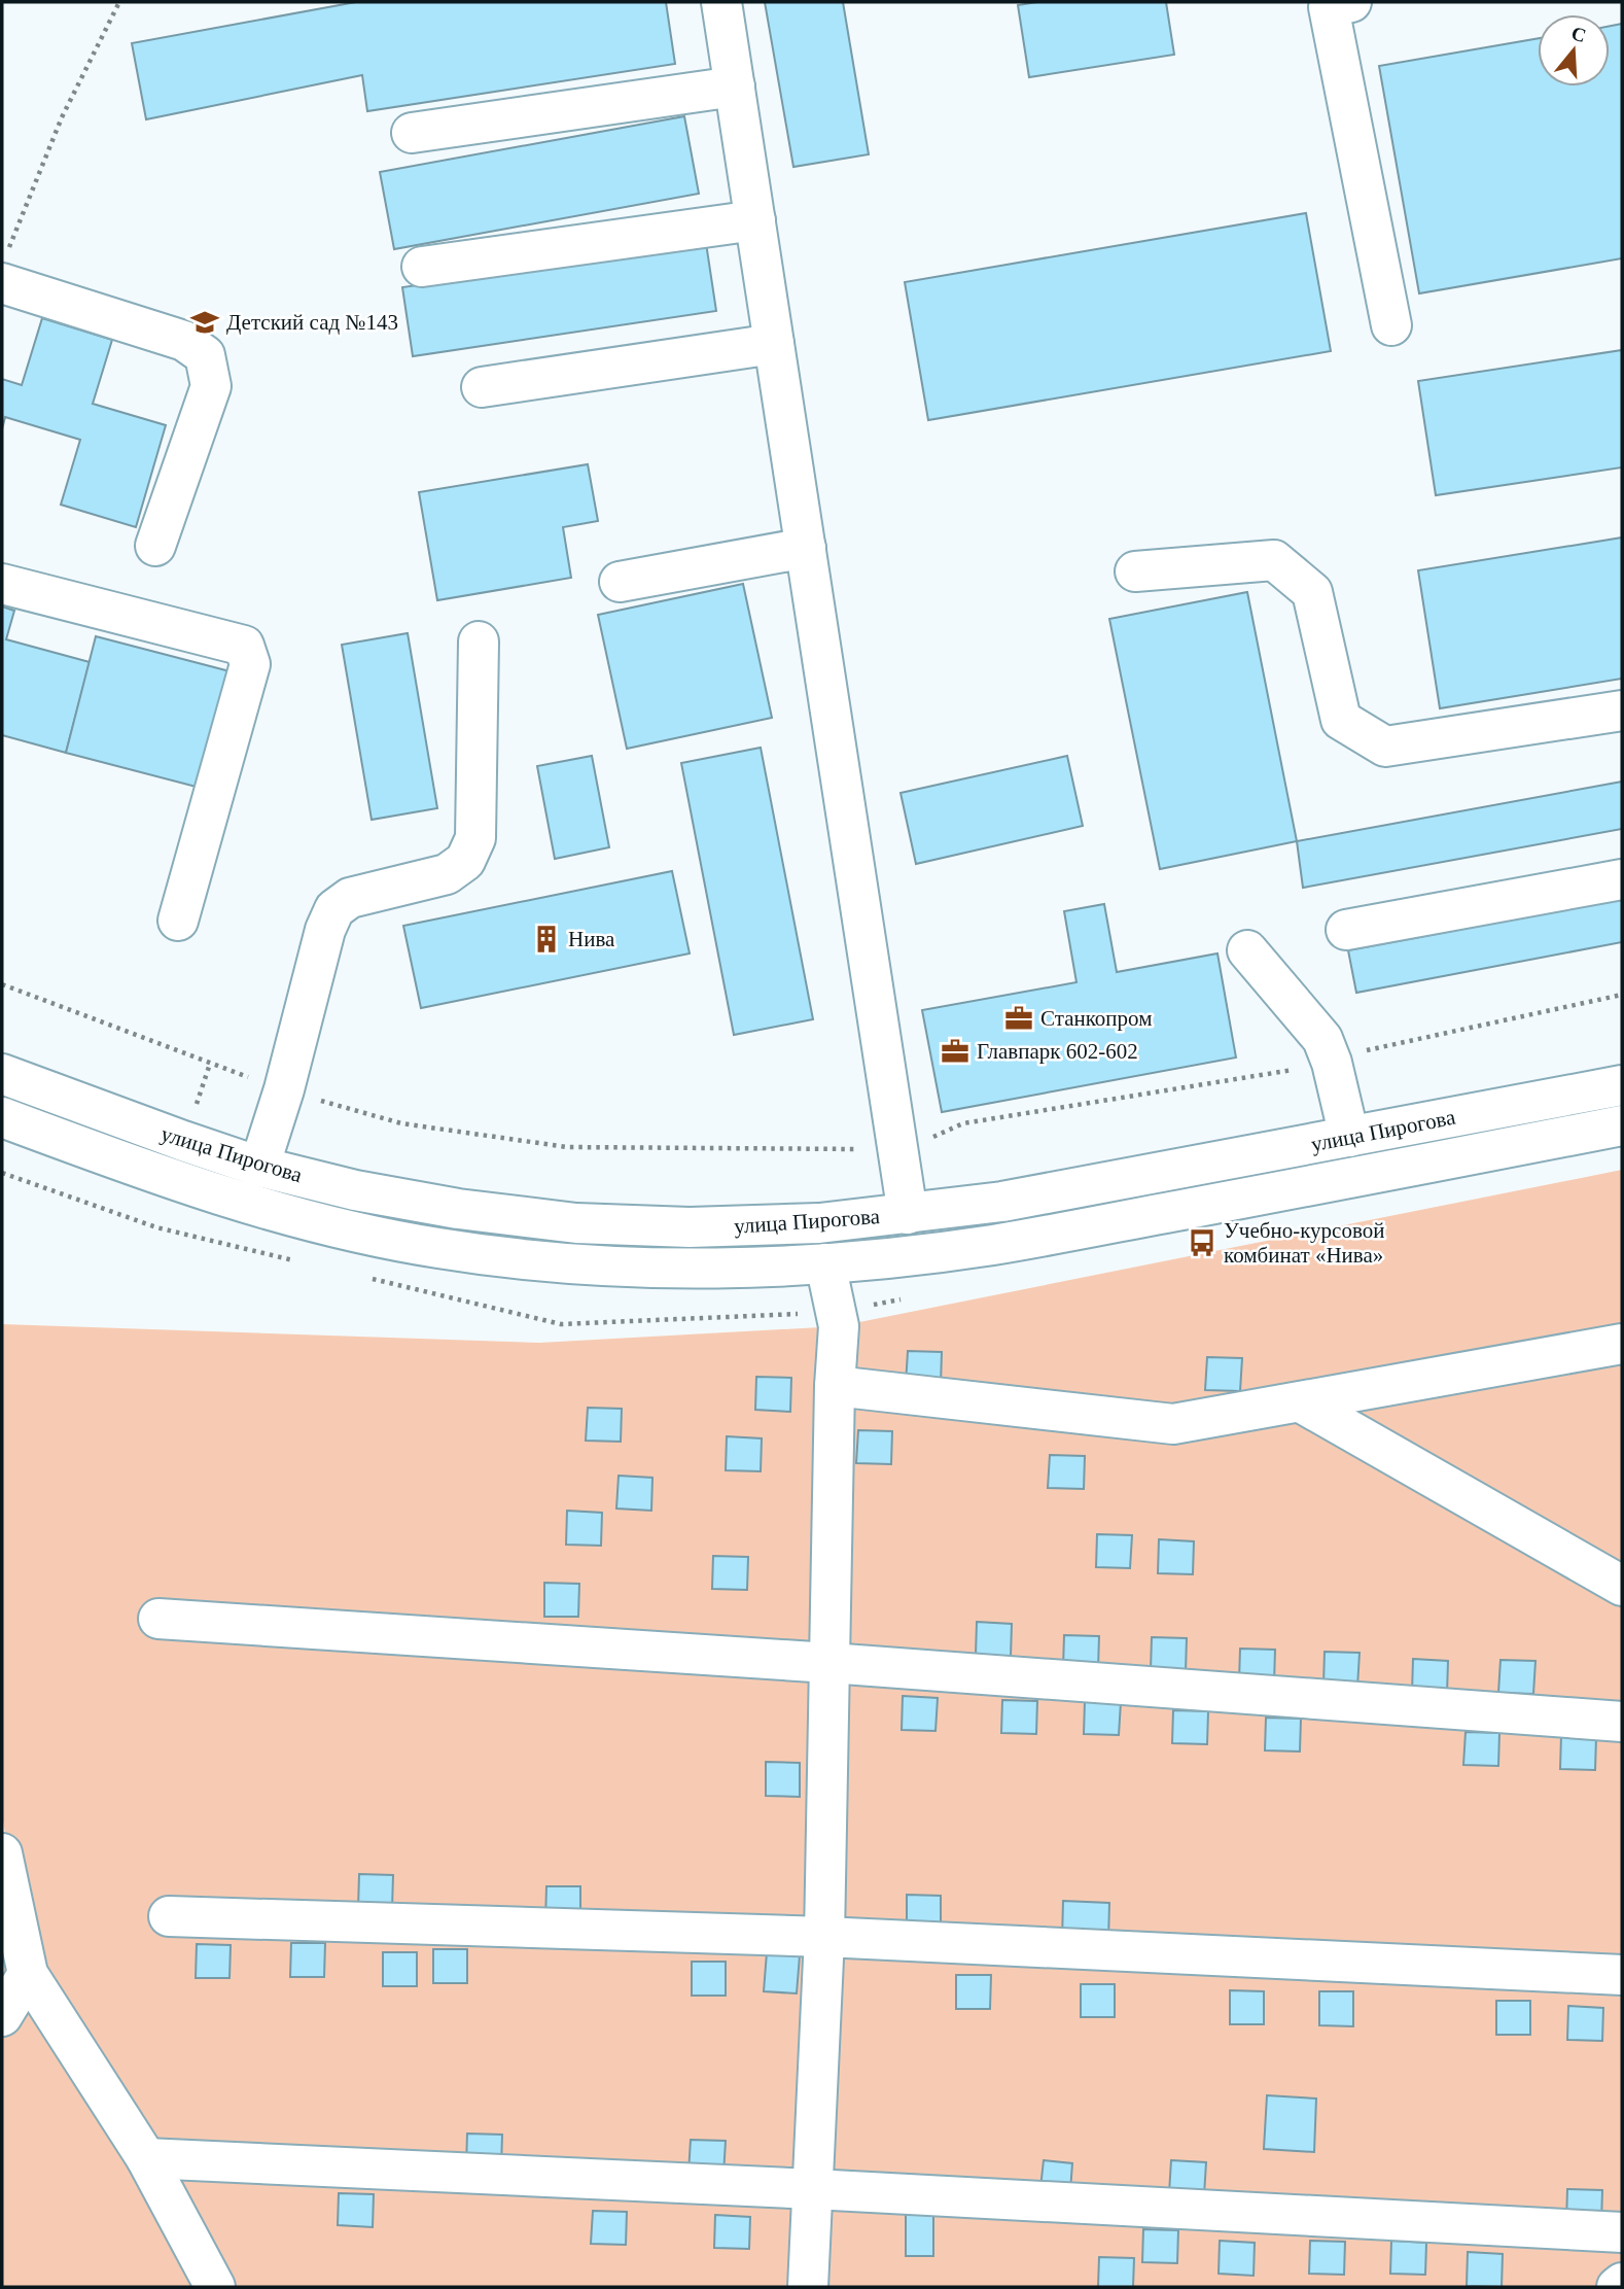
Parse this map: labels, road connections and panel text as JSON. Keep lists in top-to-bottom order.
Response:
{
  "streets": {
    "main road": ["улица Пирогова"]
  },
  "places": {
    "school or university": ["Детский сад №143"],
    "building": ["Нива"],
    "office": ["Станкопром", "Главпарк 602-602"],
    "bus stop": ["Учебно-курсовой комбинат «Нива»"]
  },
  "north": "top"
}
